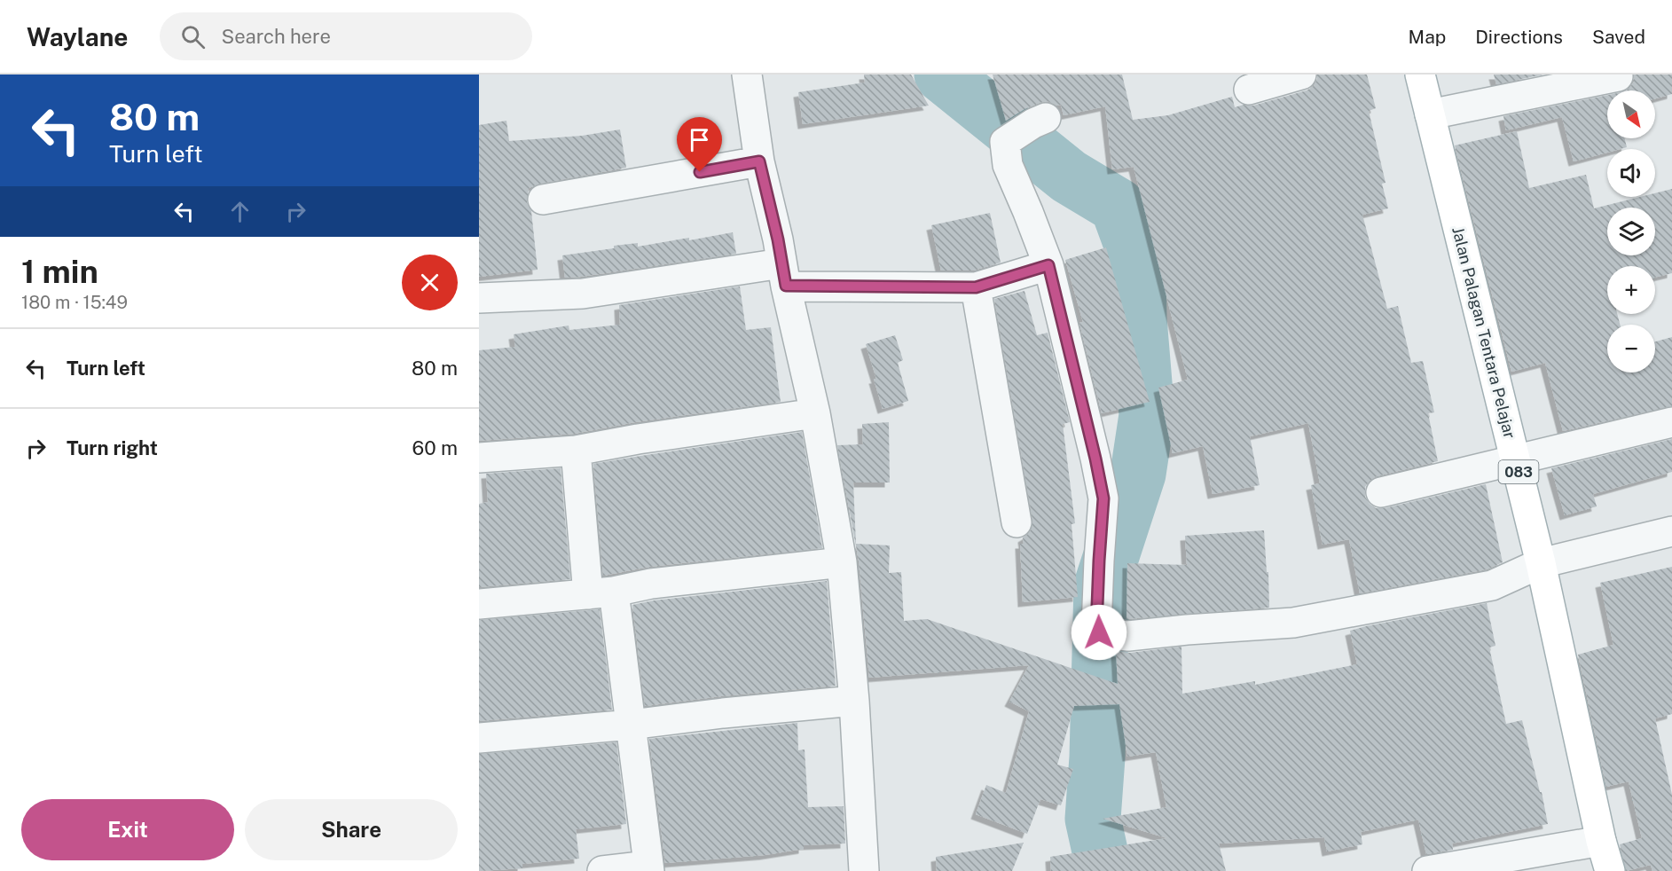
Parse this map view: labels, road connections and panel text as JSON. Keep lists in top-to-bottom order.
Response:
{
  "streets": {
    "main road": ["Jalan Palagan Tentara Pelajar", "083"]
  },
  "north": "bottom right",
  "page": {
    "header": "Waylane",
    "search": "Search here",
    "nav": ["Map", "Directions", "Saved"],
    "turn": ["80 m", "Turn left"],
    "map_buttons": ["+", "−"],
    "heading": ["1 min", "180 m · 15:49"],
    "list": [
      {
        "name": "Turn left",
        "value": "80 m"
      },
      {
        "name": "Turn right",
        "value": "60 m"
      }
    ],
    "buttons": ["Exit", "Share"]
  }
}
